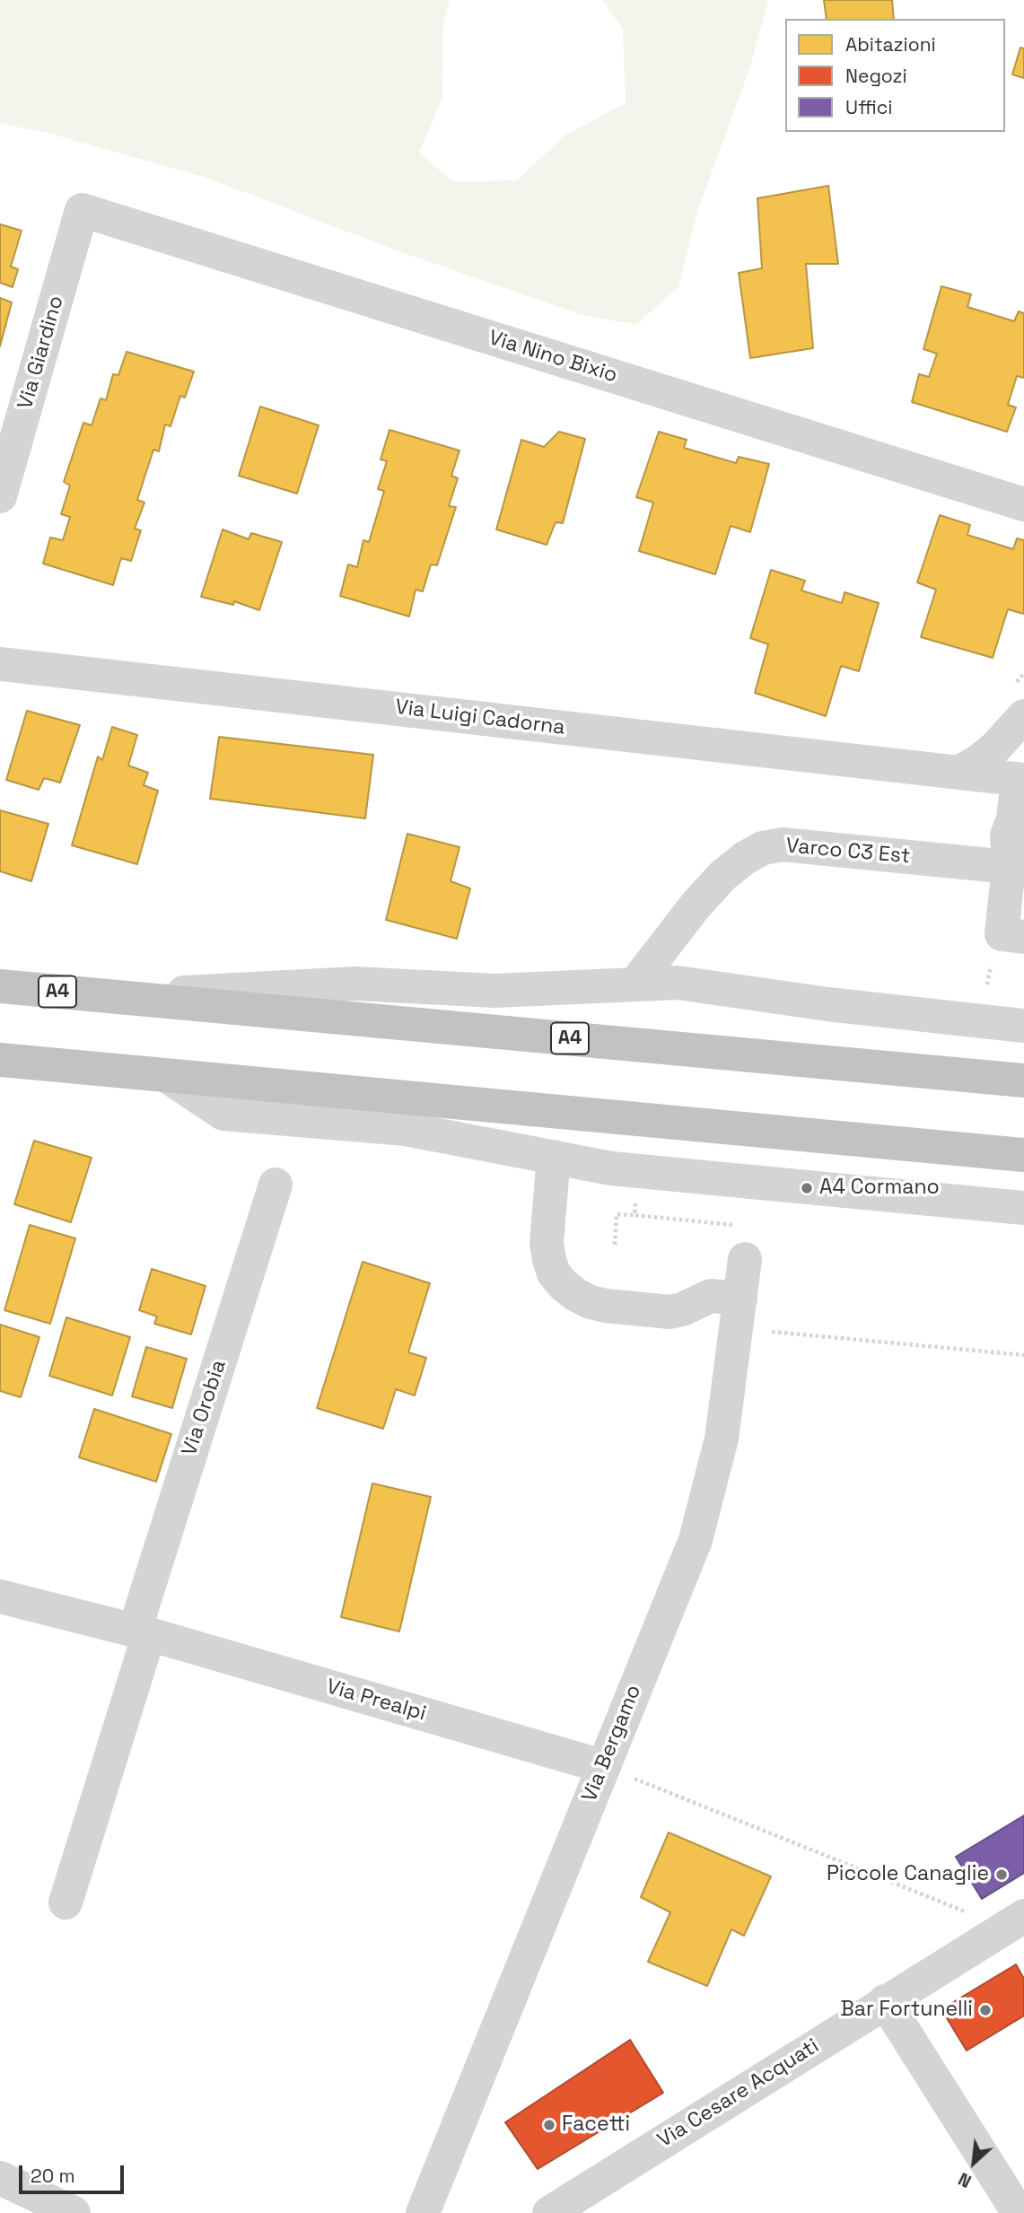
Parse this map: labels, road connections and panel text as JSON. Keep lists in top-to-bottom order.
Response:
{
  "streets": {
    "highway": ["A4"],
    "street": [
      "Via Giardino",
      "Via Nino Bixio",
      "Via Luigi Cadorna",
      "Varco C3 Est",
      "Via Orobia",
      "Via Prealpi",
      "Via Bergamo",
      "Via Cesare Acquati"
    ]
  },
  "crossings": [
    ["Via Giardino", "Via Nino Bixio"],
    ["Via Orobia", "Via Prealpi"],
    ["Via Prealpi", "Via Bergamo"]
  ],
  "places": [
    "A4 Cormano",
    "Piccole Canaglie",
    "Bar Fortunelli",
    "Facetti"
  ],
  "legend": ["Abitazioni", "Negozi", "Uffici"],
  "scale_bar": "20 m",
  "north": "bottom left"
}
